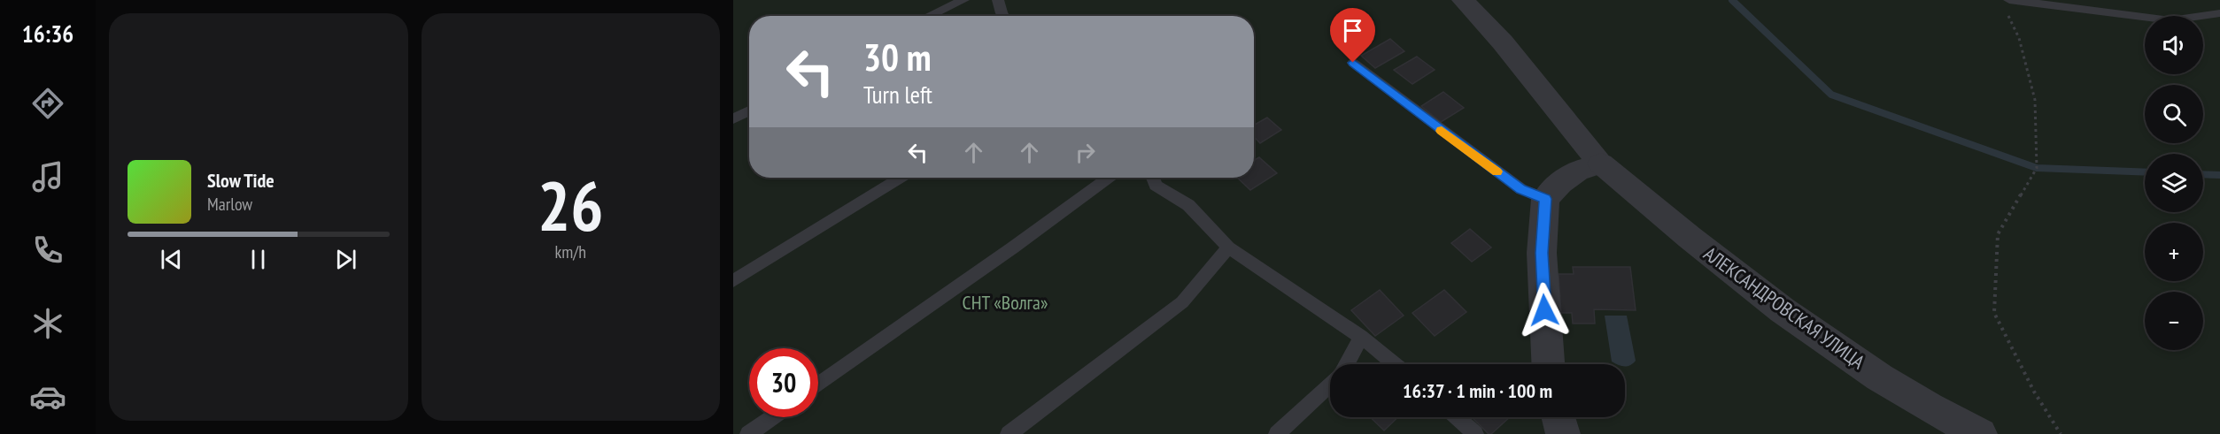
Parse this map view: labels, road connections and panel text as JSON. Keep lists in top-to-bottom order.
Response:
{
  "streets": {
    "street": ["АЛЕКСАНДРОВСКАЯ УЛИЦА"]
  },
  "parks": ["СНТ «Волга»"],
  "page": {
    "tabs": "16:36",
    "tile": ["26", "km/h"],
    "map_buttons": ["+", "−"],
    "turn": ["30 m", "Turn left"],
    "song": ["Slow Tide", "Marlow"],
    "limit": "30",
    "trip": "16:37 · 1 min · 100 m"
  }
}
